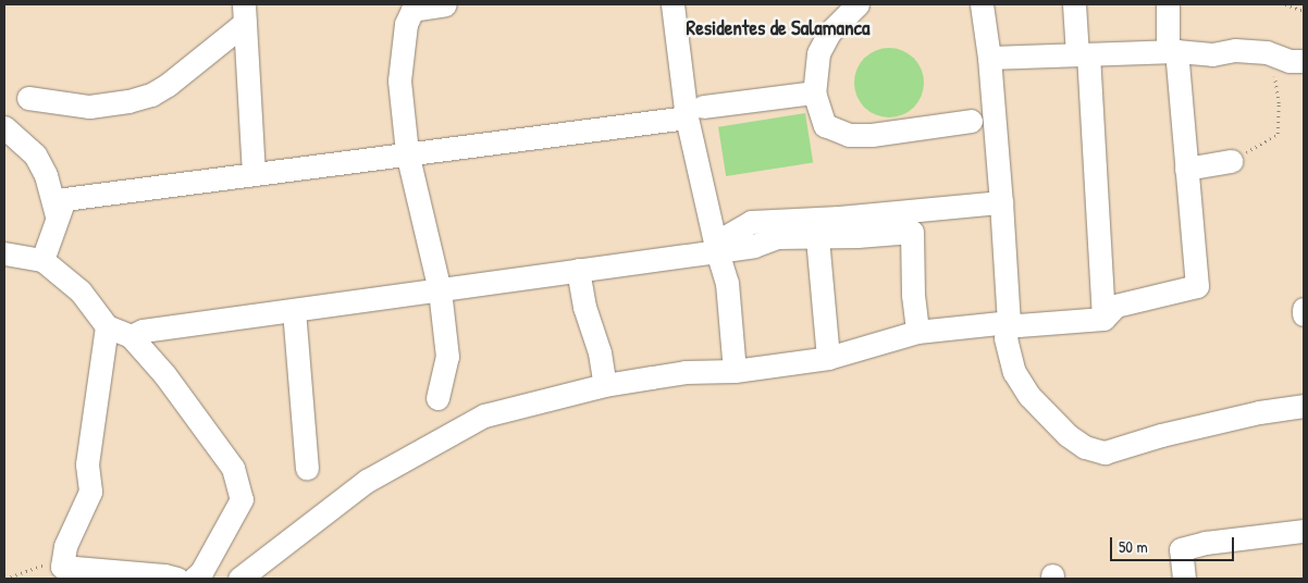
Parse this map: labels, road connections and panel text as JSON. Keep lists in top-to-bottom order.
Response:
{
  "districts": ["Residentes de Salamanca"],
  "scale_bar": "50 m"
}
